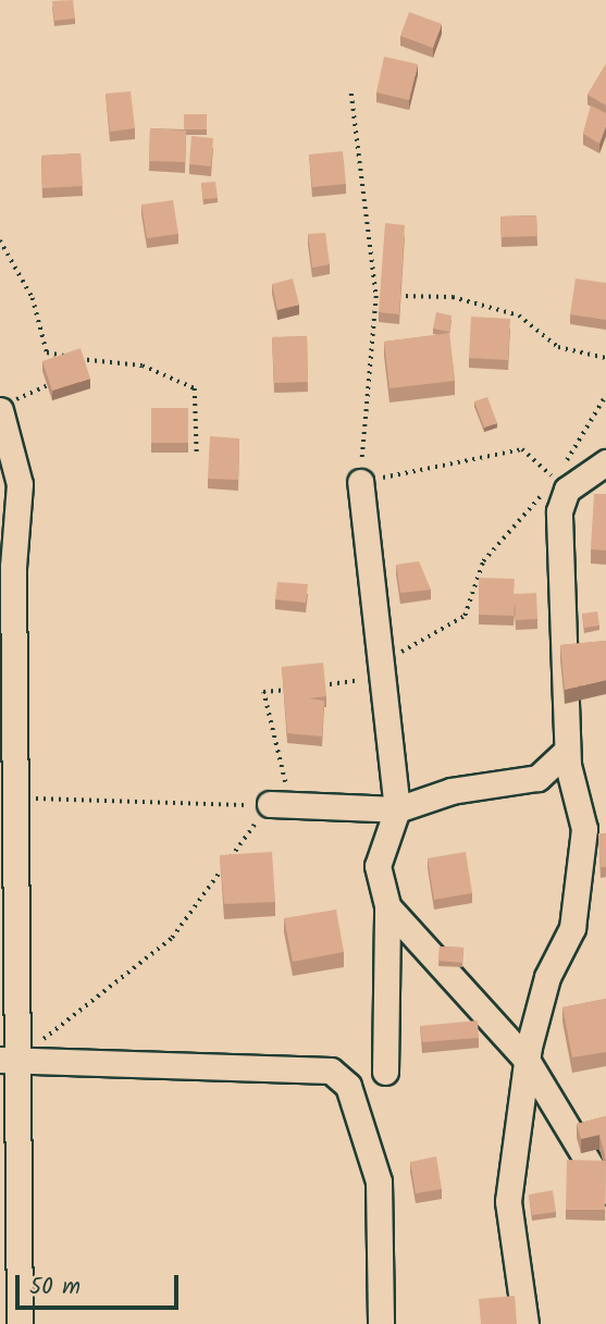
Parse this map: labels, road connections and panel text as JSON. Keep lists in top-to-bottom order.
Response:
{
  "scale_bar": "50 m"
}
